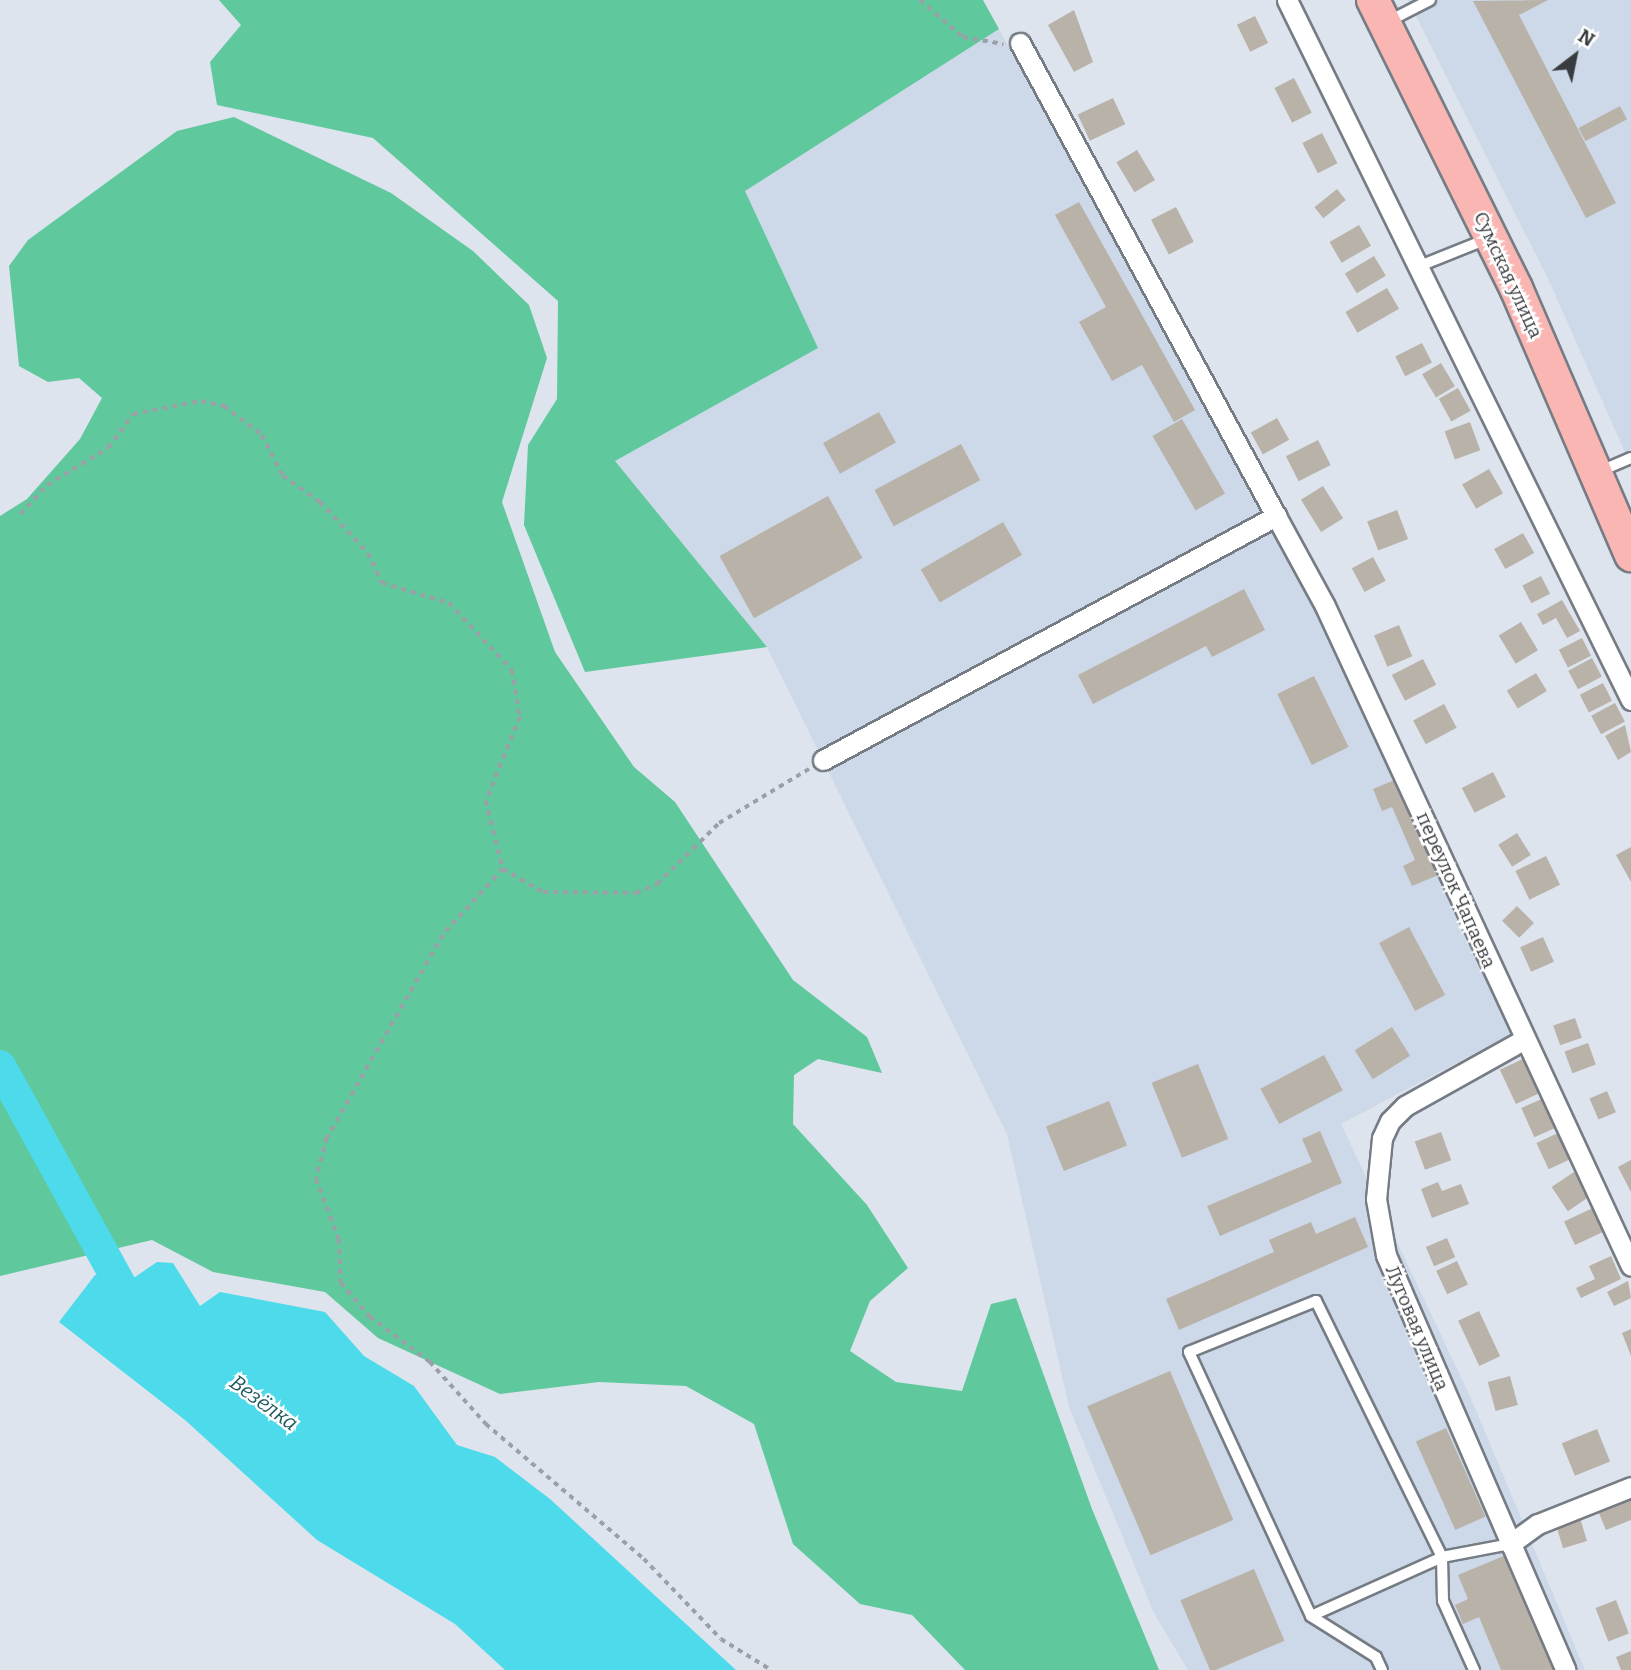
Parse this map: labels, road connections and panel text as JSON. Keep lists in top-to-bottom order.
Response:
{
  "streets": {
    "main road": ["Сумская улица"],
    "street": ["переулок Чапаева", "Луговая улица"]
  },
  "crossings": [
    ["переулок Чапаева", "Луговая улица"]
  ],
  "water": ["Везёлка"],
  "north": "top right"
}
